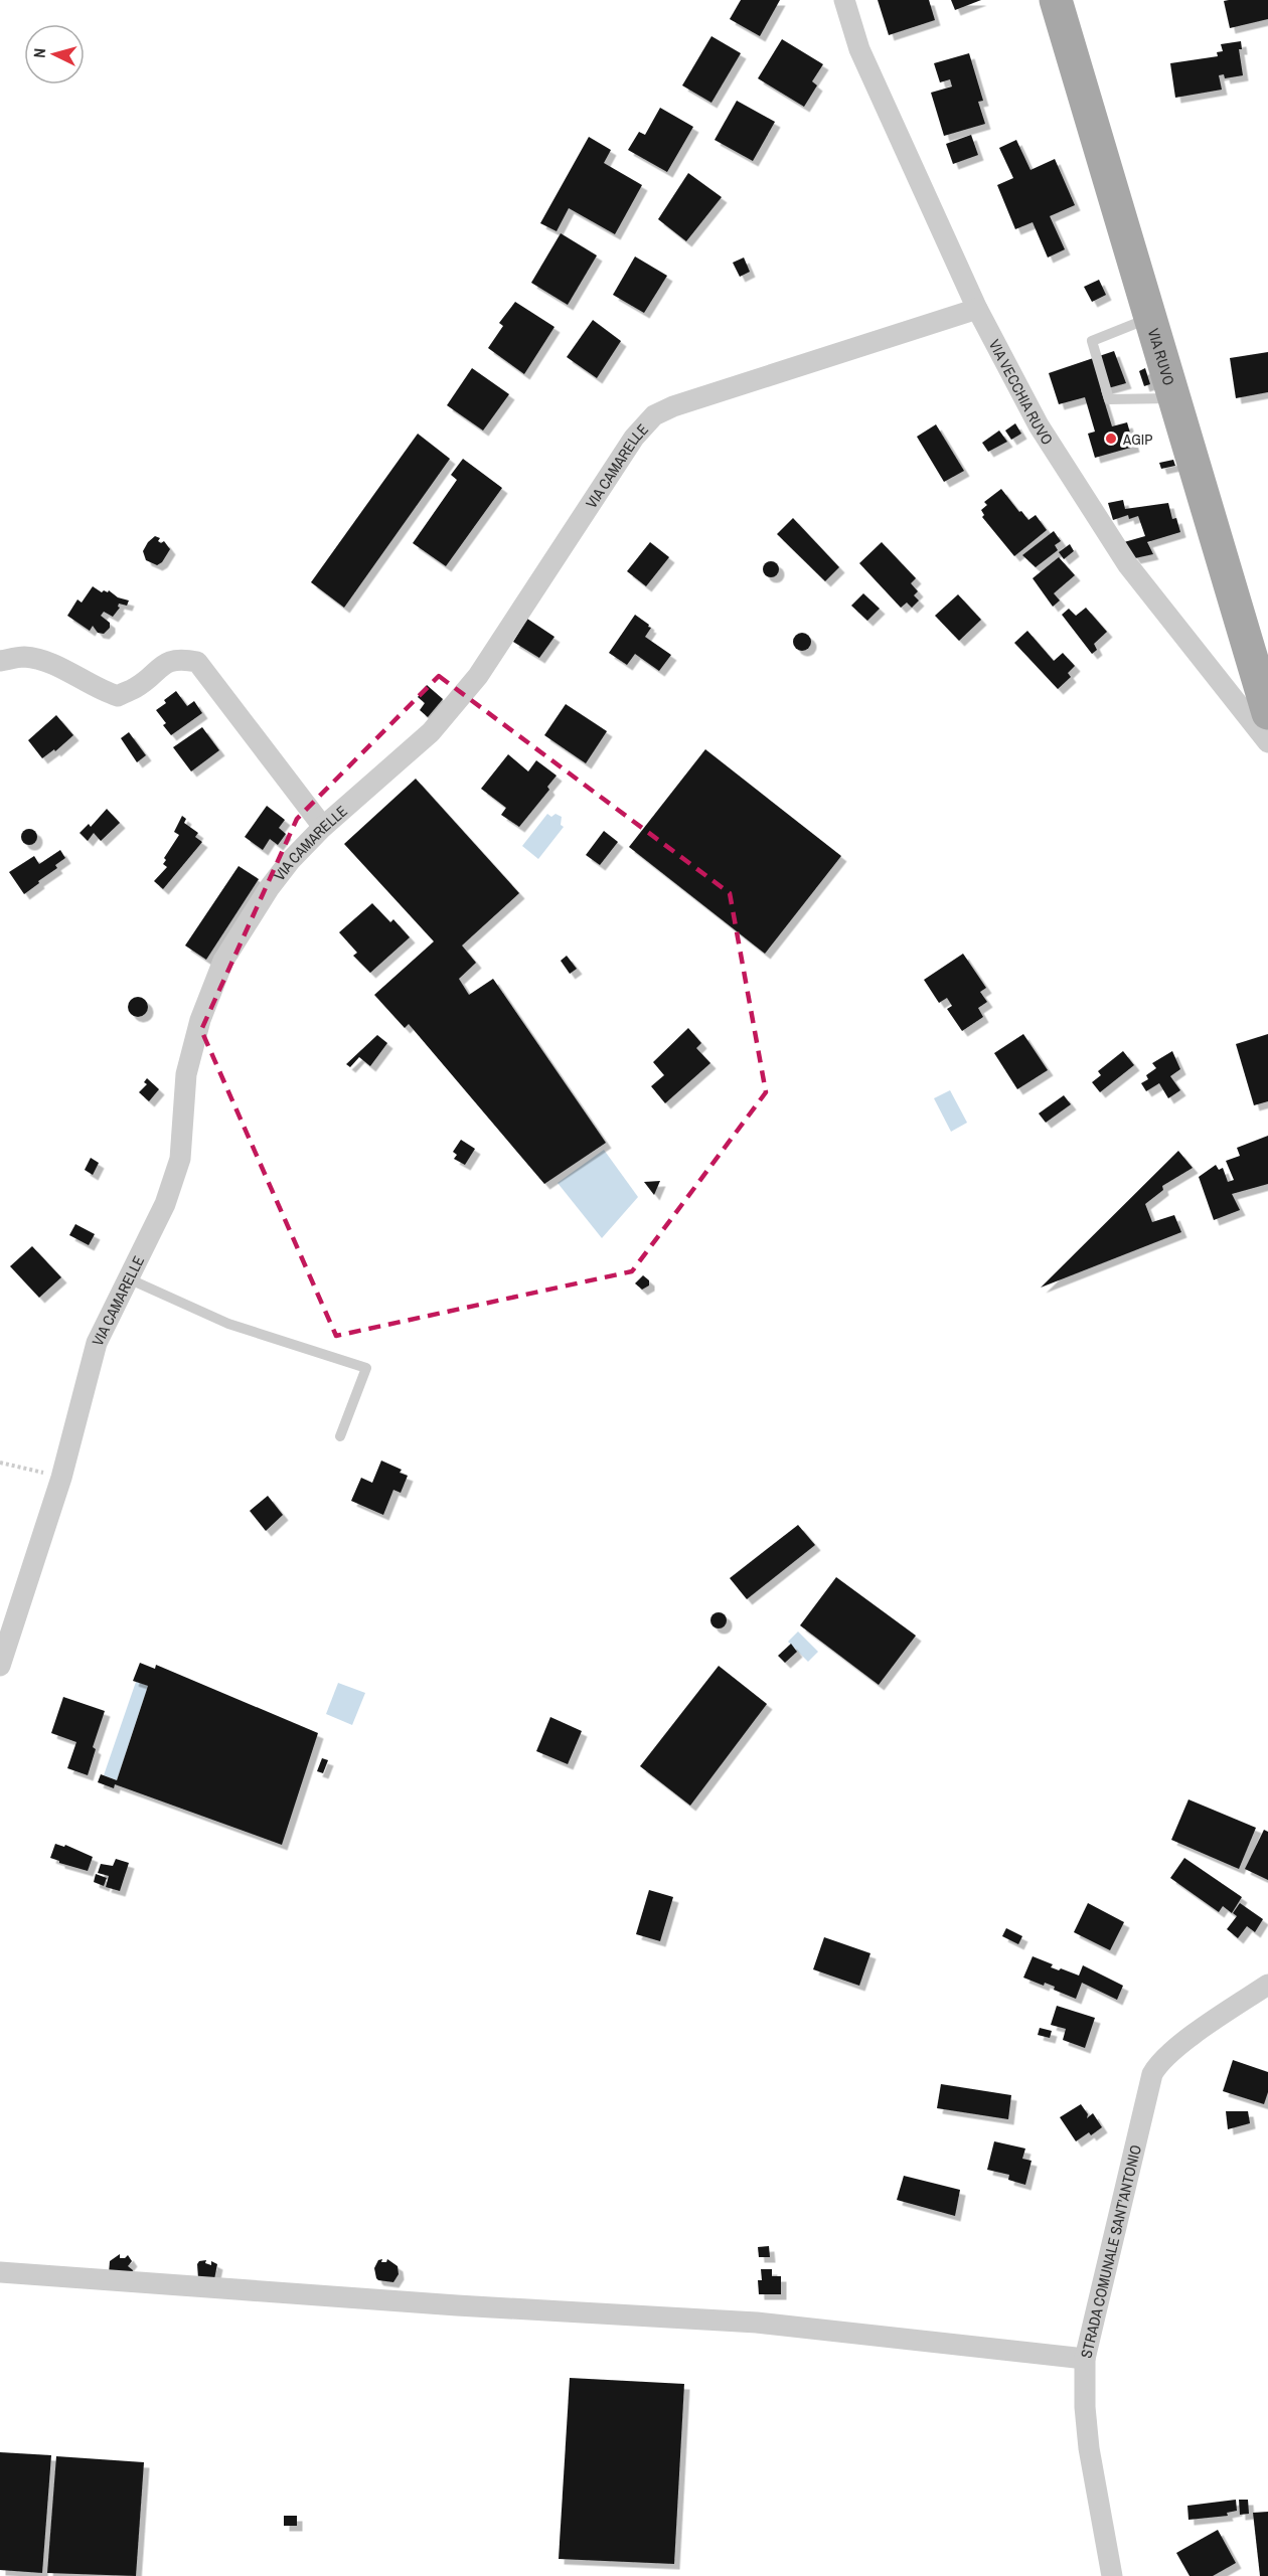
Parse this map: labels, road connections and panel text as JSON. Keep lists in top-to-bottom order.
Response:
{
  "streets": {
    "main road": ["VIA RUVO"],
    "street": ["VIA VECCHIA RUVO", "VIA CAMARELLE", "STRADA COMUNALE SANT'ANTONIO"]
  },
  "crossings": [
    ["VIA VECCHIA RUVO", "VIA CAMARELLE"]
  ],
  "places": ["AGIP"],
  "north": "left"
}
